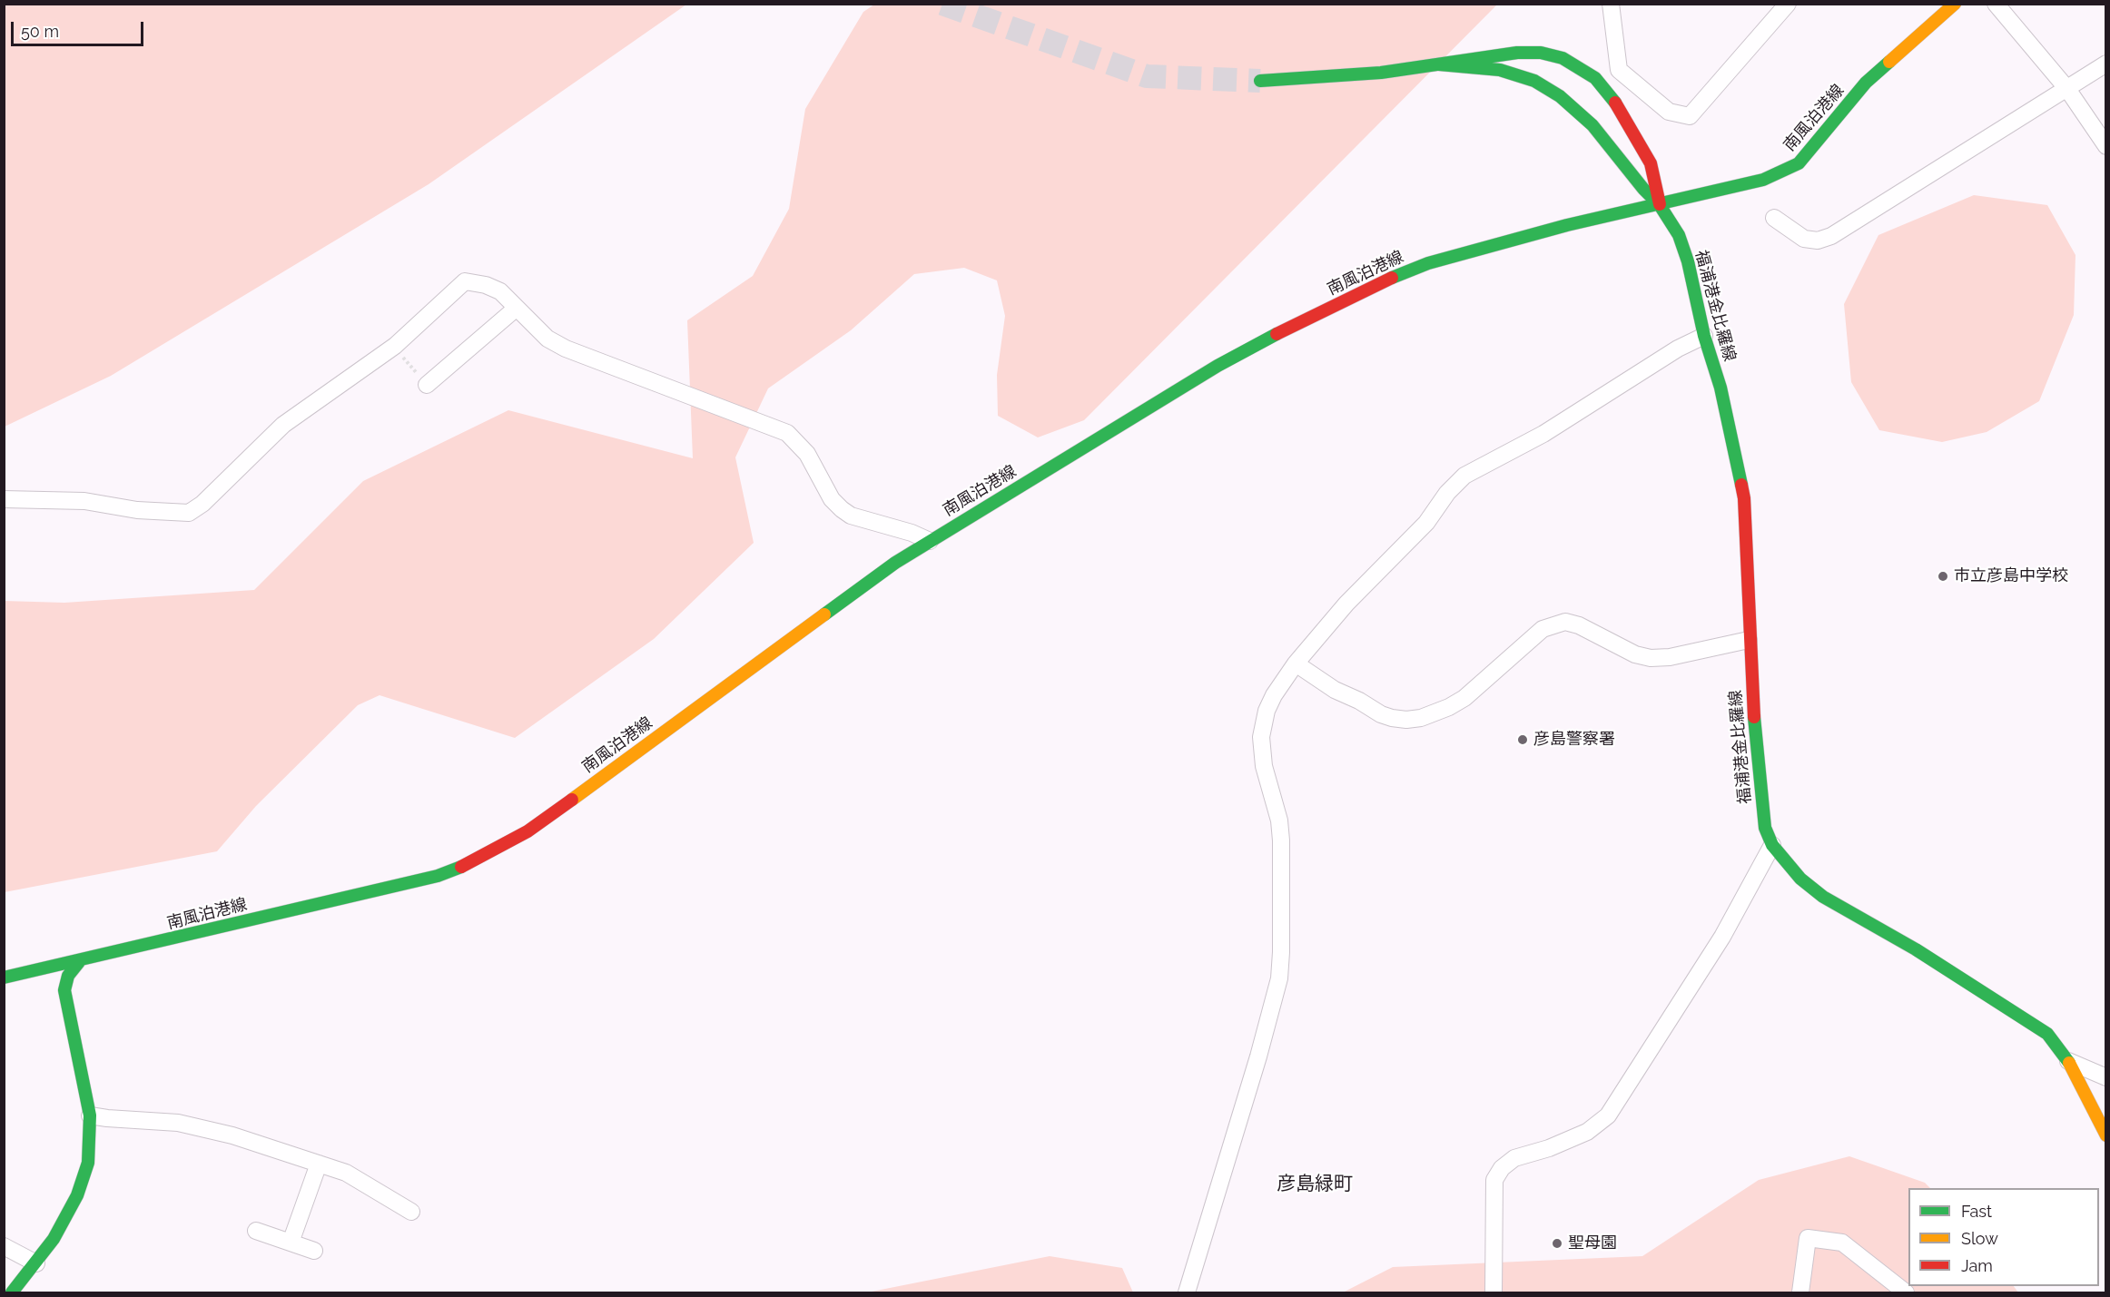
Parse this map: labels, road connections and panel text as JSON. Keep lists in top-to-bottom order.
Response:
{
  "streets": {
    "main road": ["南風泊港線", "福浦港金比羅線"]
  },
  "crossings": [
    ["南風泊港線", "福浦港金比羅線"]
  ],
  "districts": ["彦島緑町"],
  "places": ["市立彦島中学校", "彦島警察署", "聖母園"],
  "legend": ["Fast", "Slow", "Jam"],
  "scale_bar": "50 m"
}
